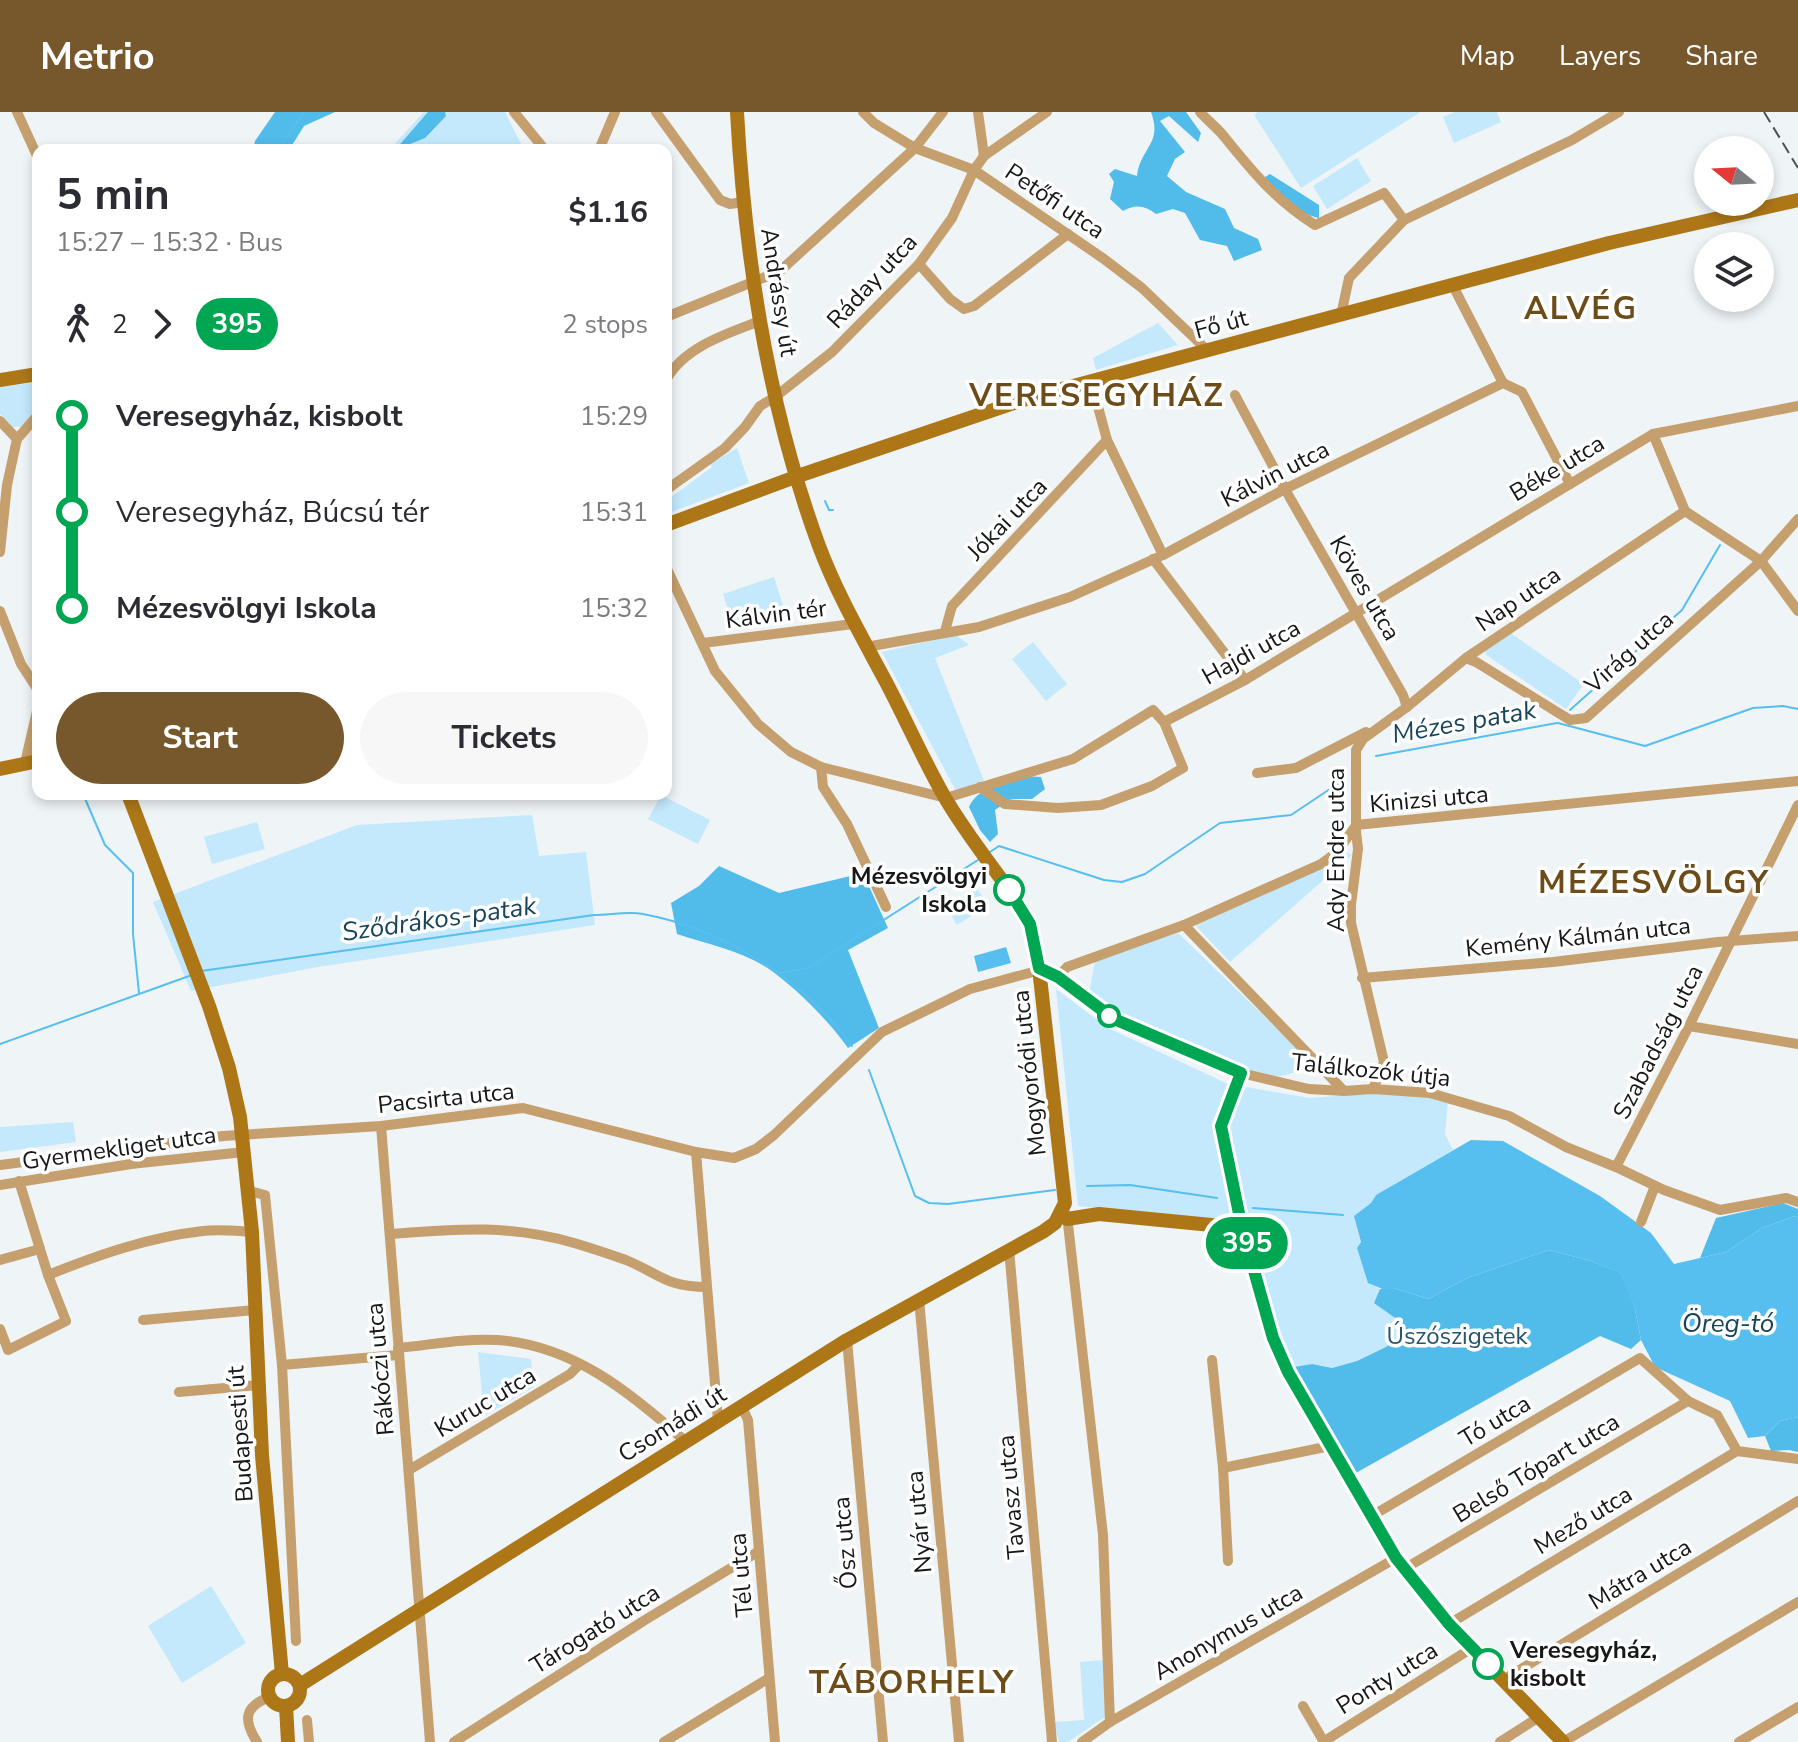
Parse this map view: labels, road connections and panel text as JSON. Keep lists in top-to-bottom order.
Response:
{
  "streets": {
    "main road": [
      "Andrássy út",
      "Fő út",
      "Találkozók útja",
      "Mogyoródi utca",
      "Csomádi út",
      "Budapesti út"
    ],
    "street": [
      "Petőfi utca",
      "Ráday utca",
      "Béke utca",
      "Kálvin utca",
      "Jókai utca",
      "Köves utca",
      "Nap utca",
      "Kálvin tér",
      "Hajdi utca",
      "Virág utca",
      "Kinizsi utca",
      "Ady Endre utca",
      "Kemény Kálmán utca",
      "Szabadság utca",
      "Pacsirta utca",
      "Gyermekliget utca",
      "Rákóczi utca",
      "Kuruc utca",
      "Tó utca",
      "Belső Tópart utca",
      "Tavasz utca",
      "Mező utca",
      "Nyár utca",
      "Ősz utca",
      "Mátra utca",
      "Tél utca",
      "Tárogató utca",
      "Anonymus utca",
      "Ponty utca"
    ]
  },
  "crossings": [
    ["Petőfi utca", "Ráday utca"],
    ["Petőfi utca", "Fő út"],
    ["Ráday utca", "Andrássy út"],
    ["Andrássy út", "Fő út"],
    ["Andrássy út", "Mogyoródi utca"],
    ["Fő út", "Mogyoródi utca"],
    ["Béke utca", "Köves utca"],
    ["Béke utca", "Hajdi utca"],
    ["Kálvin utca", "Jókai utca"],
    ["Kálvin utca", "Köves utca"],
    ["Köves utca", "Nap utca"],
    ["Köves utca", "Hajdi utca"],
    ["Nap utca", "Virág utca"],
    ["Nap utca", "Ady Endre utca"],
    ["Kálvin tér", "Mogyoródi utca"],
    ["Hajdi utca", "Mogyoródi utca"],
    ["Kinizsi utca", "Ady Endre utca"],
    ["Kinizsi utca", "Találkozók útja"],
    ["Ady Endre utca", "Kemény Kálmán utca"],
    ["Ady Endre utca", "Találkozók útja"],
    ["Kemény Kálmán utca", "Szabadság utca"],
    ["Szabadság utca", "Találkozók útja"],
    ["Találkozók útja", "Mogyoródi utca"],
    ["Találkozók útja", "Pacsirta utca"],
    ["Mogyoródi utca", "Pacsirta utca"],
    ["Mogyoródi utca", "Csomádi út"],
    ["Mogyoródi utca", "Anonymus utca"],
    ["Pacsirta utca", "Gyermekliget utca"],
    ["Pacsirta utca", "Rákóczi utca"],
    ["Pacsirta utca", "Budapesti út"],
    ["Gyermekliget utca", "Budapesti út"],
    ["Rákóczi utca", "Kuruc utca"],
    ["Rákóczi utca", "Csomádi út"],
    ["Tó utca", "Belső Tópart utca"],
    ["Csomádi út", "Budapesti út"],
    ["Csomádi út", "Tavasz utca"],
    ["Csomádi út", "Nyár utca"],
    ["Csomádi út", "Ősz utca"],
    ["Csomádi út", "Tél utca"],
    ["Belső Tópart utca", "Anonymus utca"],
    ["Tél utca", "Tárogató utca"]
  ],
  "districts": [
    "ALVÉG",
    "VERESEGYHÁZ",
    "MÉZESVÖLGY",
    "TÁBORHELY"
  ],
  "water": ["Mézes patak", "Sződrákos-patak", "Öreg-tó"],
  "parks": ["Úszószigetek"],
  "places": ["Mézesvölgyi Iskola", "Veresegyház, kisbolt"],
  "lines": ["bus line 395"],
  "north": "left",
  "page": {
    "header": "Metrio",
    "nav": ["Map", "Layers", "Share"],
    "on_map": "395",
    "heading": ["5 min", "15:27 – 15:32 · Bus", "$1.16"],
    "legs": ["2", "395", "2 stops"],
    "list": [
      {
        "name": "Veresegyház, kisbolt",
        "value": "15:29"
      },
      {
        "name": "Veresegyház, Búcsú tér",
        "value": "15:31"
      },
      {
        "name": "Mézesvölgyi Iskola",
        "value": "15:32"
      }
    ],
    "buttons": ["Start", "Tickets"]
  }
}
